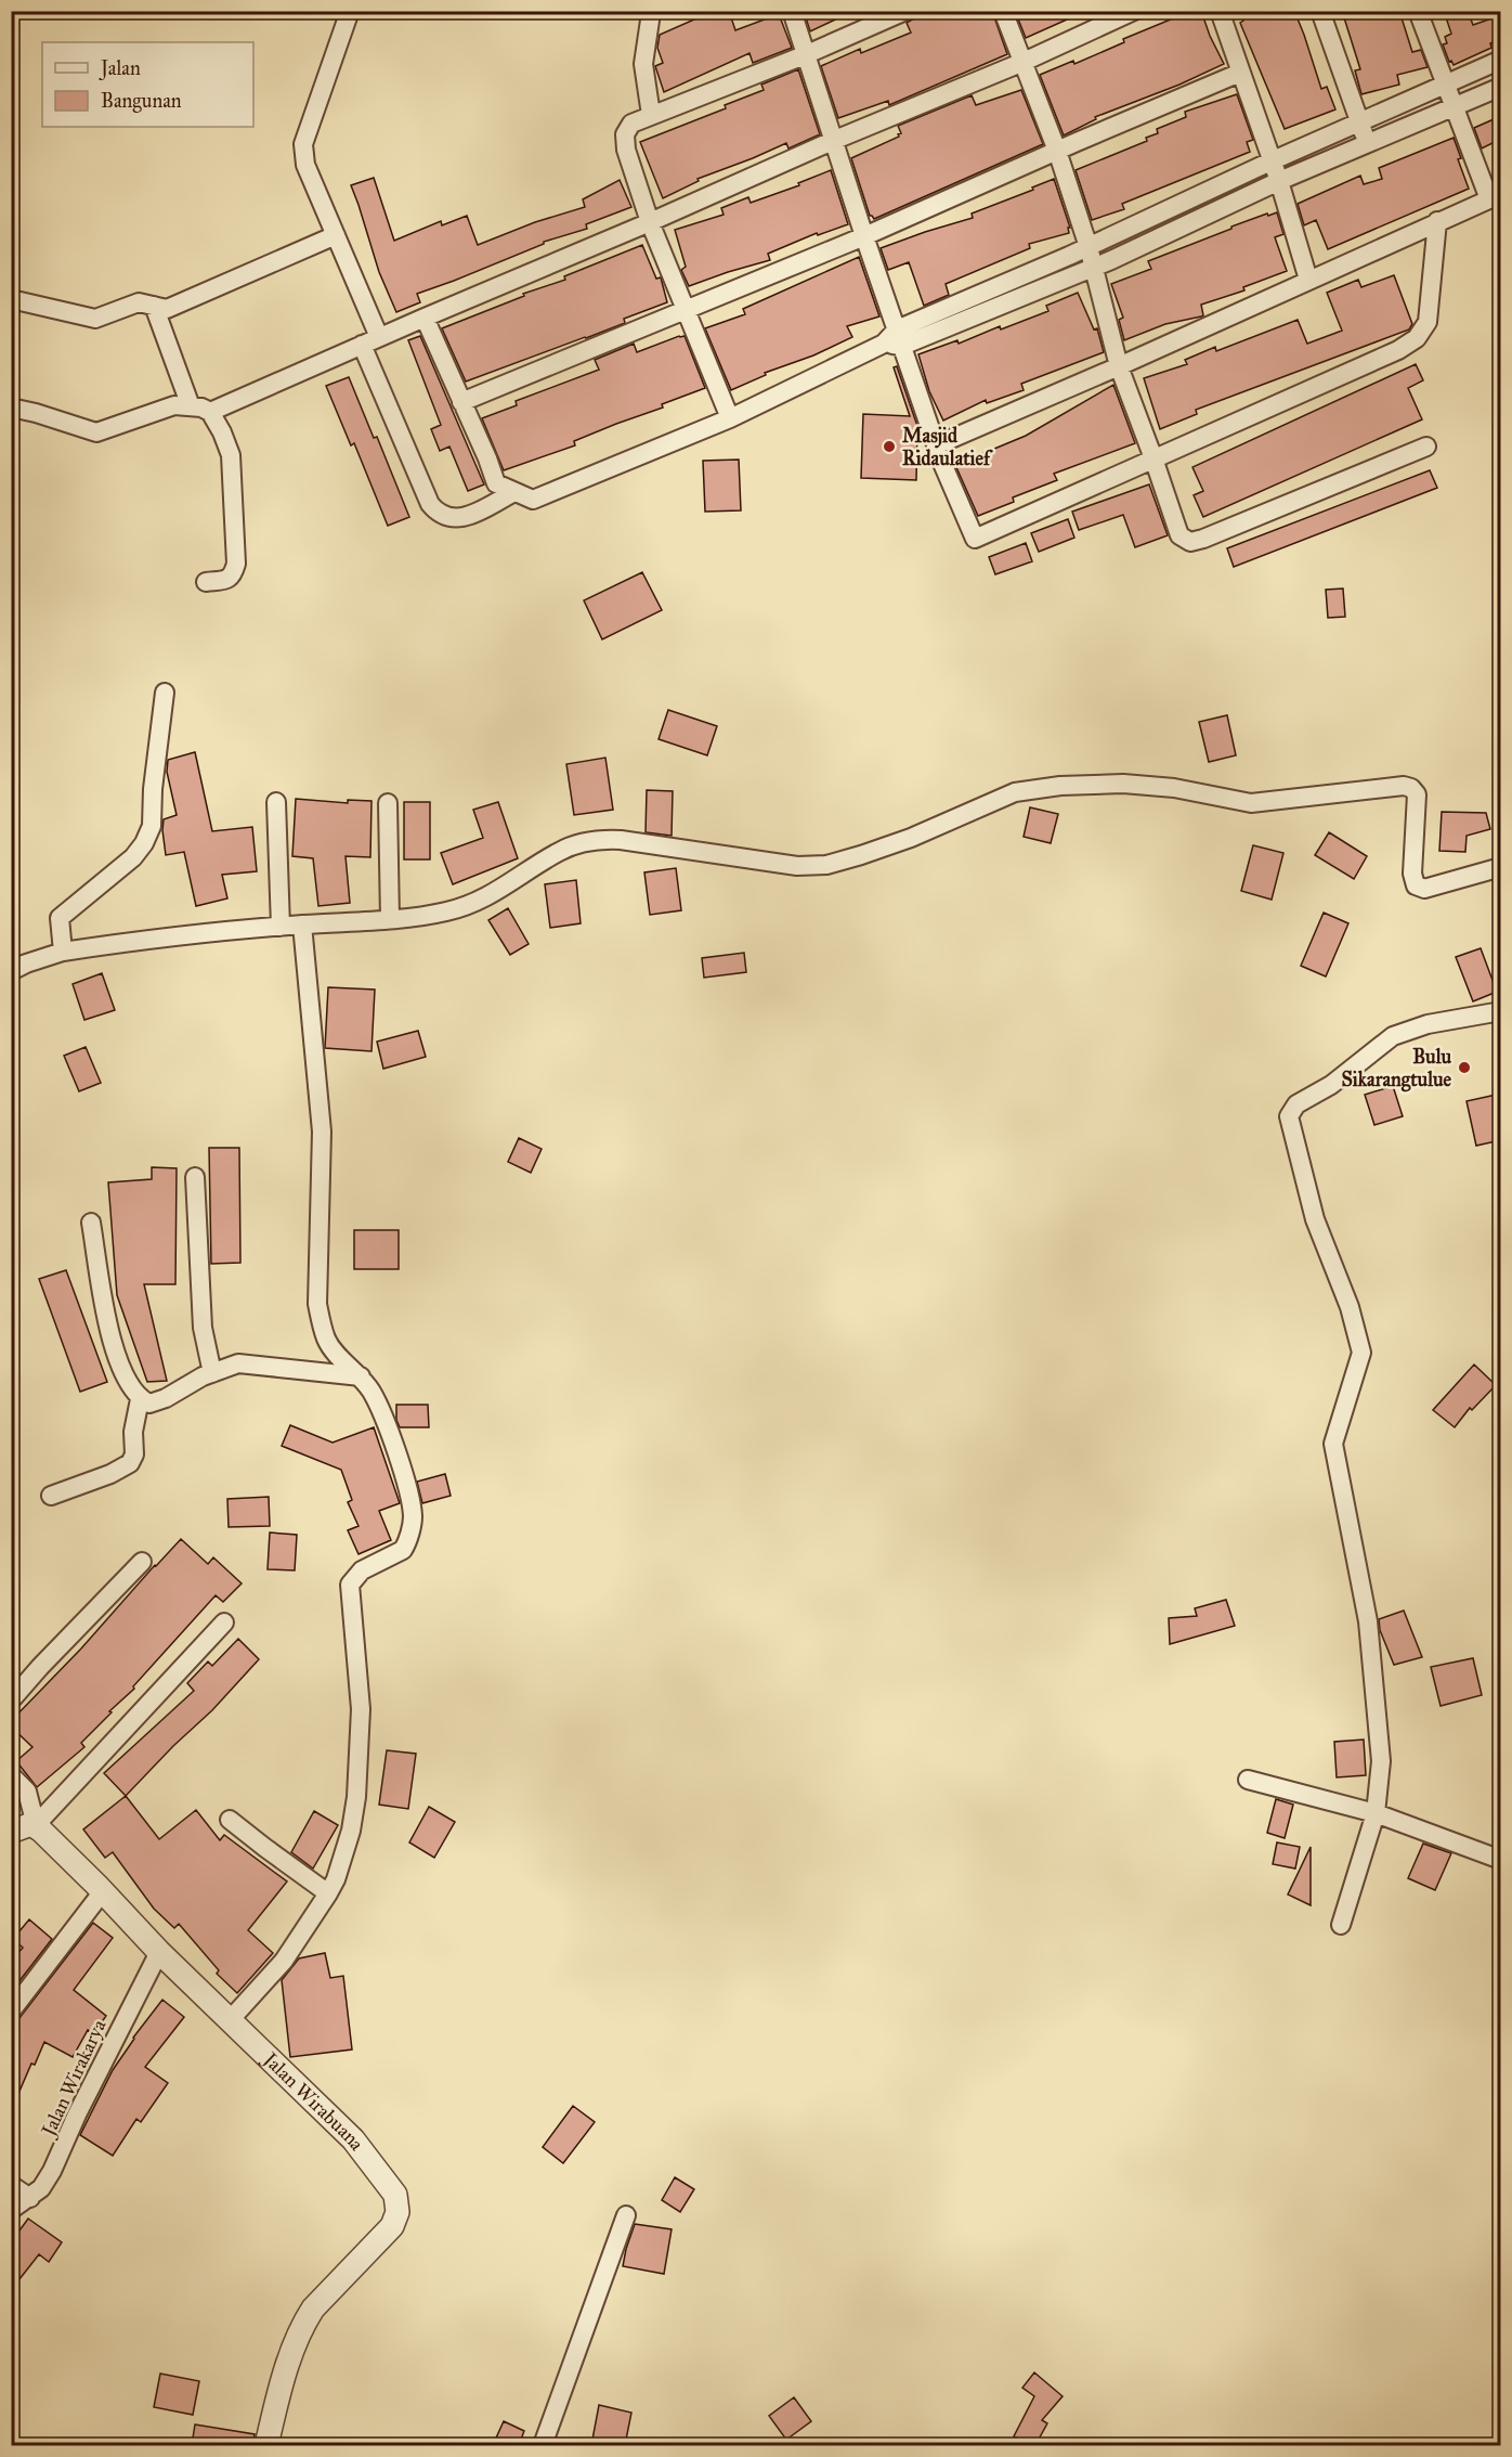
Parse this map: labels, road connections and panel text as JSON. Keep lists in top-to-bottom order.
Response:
{
  "streets": {
    "street": ["Jalan Wirakarya", "Jalan Wirabuana"]
  },
  "crossings": [
    ["Jalan Wirakarya", "Jalan Wirabuana"]
  ],
  "places": ["Masjid Ridaulatief", "Bulu Sikarangtulue"],
  "legend": ["Jalan", "Bangunan"]
}
